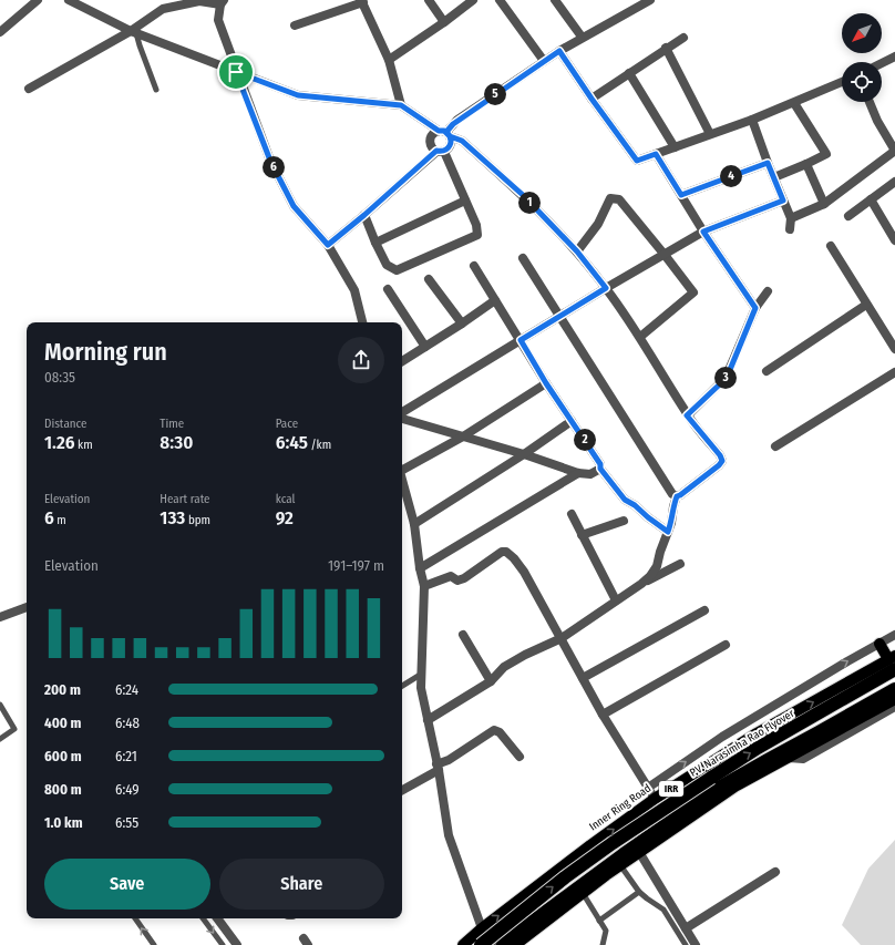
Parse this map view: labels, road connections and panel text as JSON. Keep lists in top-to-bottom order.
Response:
{
  "streets": {
    "highway": ["P.V. Narasimha Rao Flyover"],
    "main road": ["IRR", "Inner Ring Road"]
  },
  "crossings": [
    ["P.V. Narasimha Rao Flyover", "Inner Ring Road"]
  ],
  "north": "bottom left",
  "page": {
    "pins": [
      "5",
      "6",
      "4",
      "1",
      "3",
      "2"
    ],
    "heading": ["Morning run", "08:35"],
    "stats": [
      ["Distance", "1.26 km"],
      ["Time", "8:30"],
      ["Pace", "6:45 /km"],
      ["Elevation", "6 m"],
      ["Heart rate", "133 bpm"],
      ["kcal", "92"]
    ],
    "chart": ["Elevation", "191–197 m"],
    "list": [
      {
        "name": "200 m",
        "note": "6:24"
      },
      {
        "name": "400 m",
        "note": "6:48"
      },
      {
        "name": "600 m",
        "note": "6:21"
      },
      {
        "name": "800 m",
        "note": "6:49"
      },
      {
        "name": "1.0 km",
        "note": "6:55"
      }
    ],
    "buttons": ["Save", "Share"]
  }
}
